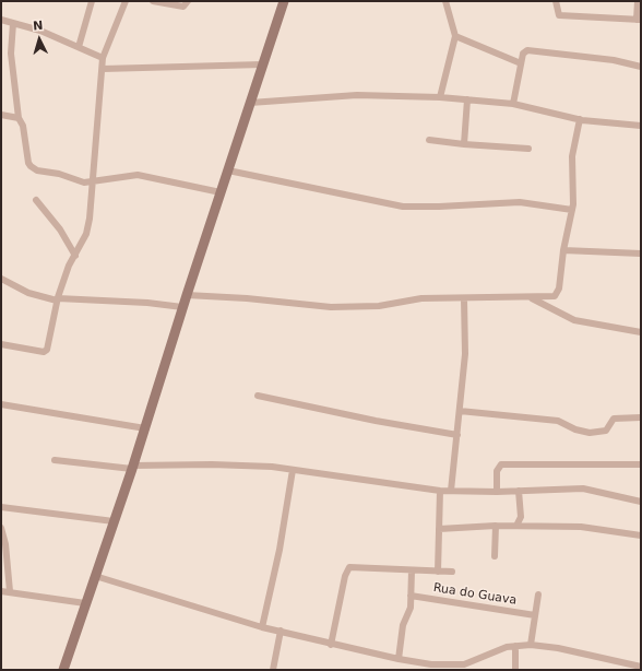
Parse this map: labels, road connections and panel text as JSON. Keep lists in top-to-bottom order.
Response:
{
  "streets": {
    "street": ["Rua do Guava"]
  },
  "north": "top"
}
